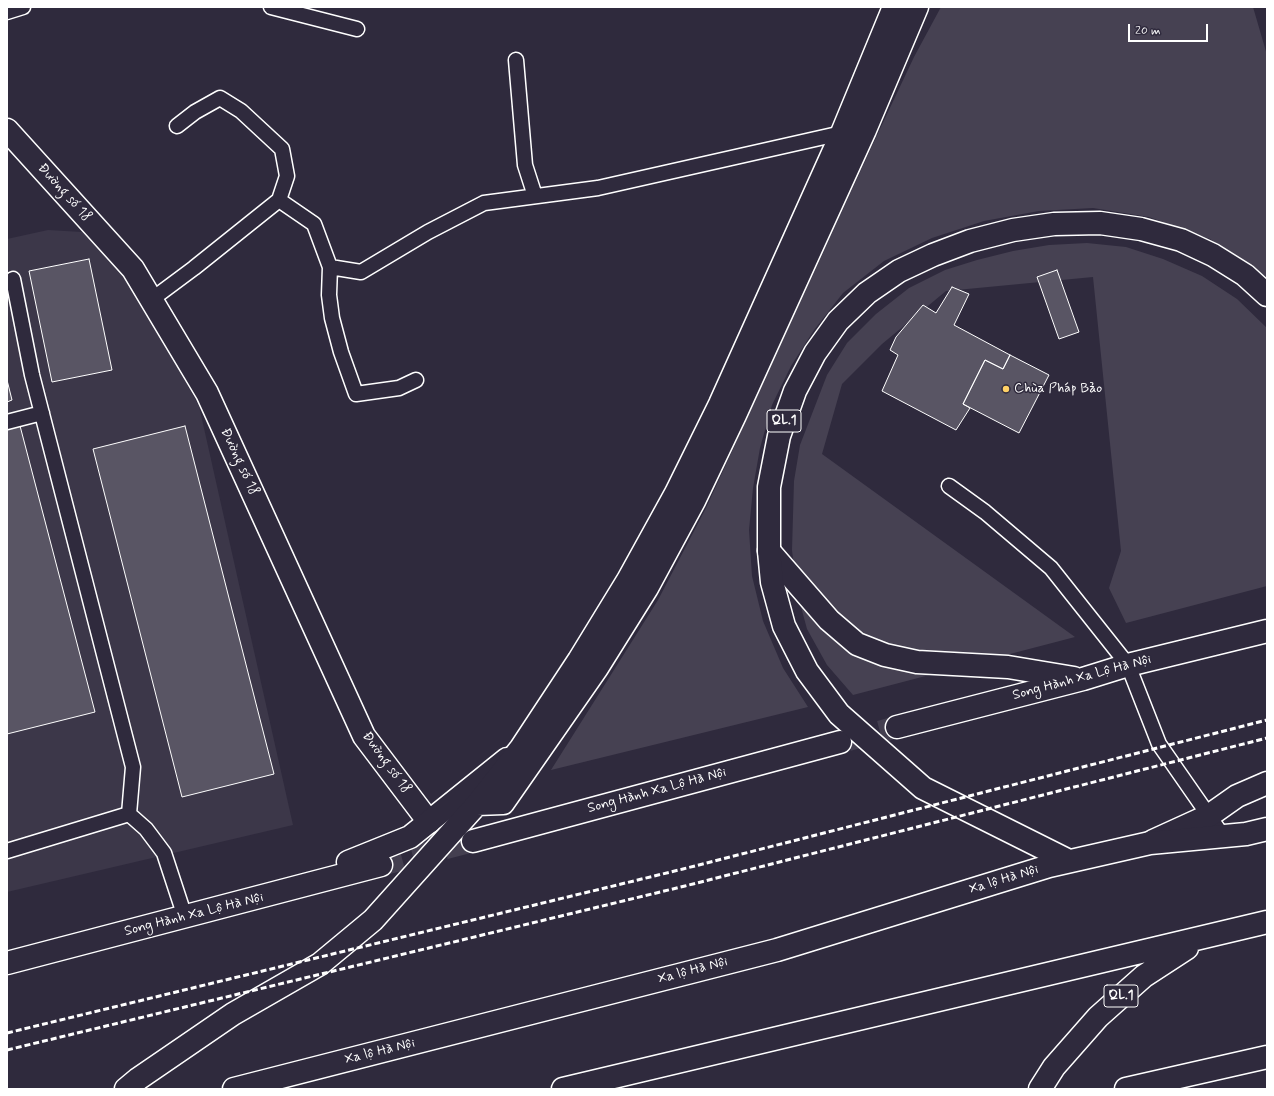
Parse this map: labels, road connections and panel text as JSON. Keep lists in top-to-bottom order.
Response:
{
  "streets": {
    "main road": [
      "Đường số 18",
      "QL.1",
      "Song Hành Xa Lộ Hà Nội",
      "Xa lộ Hà Nội"
    ]
  },
  "crossings": [
    ["QL.1", "Xa lộ Hà Nội"]
  ],
  "places": ["Chùa Pháp Bảo"],
  "scale_bar": "20 m"
}
